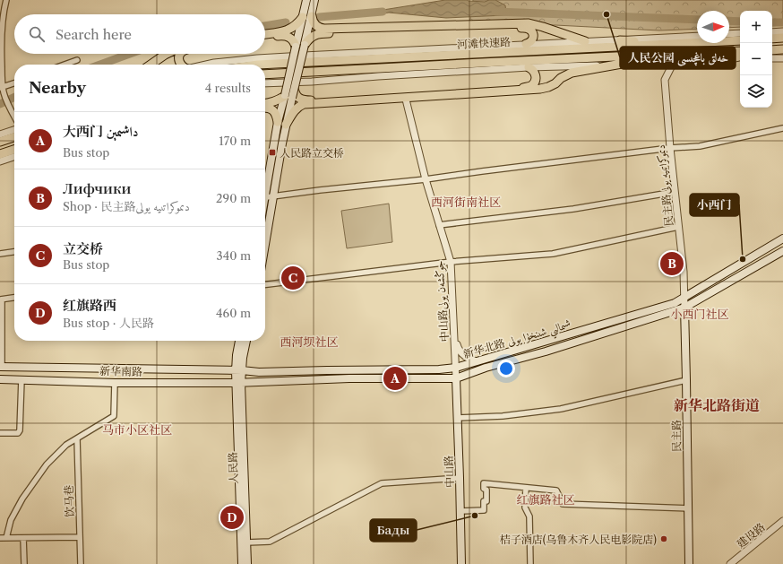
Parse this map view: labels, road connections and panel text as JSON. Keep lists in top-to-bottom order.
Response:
{
  "streets": {
    "highway": ["河滩快速路"],
    "main road": [
      "新华北路 شىمالىي شىنخۇا يولى",
      "新华南路",
      "民主路",
      "人民路",
      "中山路"
    ],
    "street": [
      "民主路دىموكراتىيە يولى",
      "中山路جوڭشەن يولى",
      "饮马巷",
      "建设路"
    ]
  },
  "crossings": [
    ["民主路دىموكراتىيە يولى", "新华北路 شىمالىي شىنخۇا يولى"],
    ["民主路دىموكراتىيە يولى", "民主路"],
    ["中山路جوڭشەن يولى", "新华北路 شىمالىي شىنخۇا يولى"],
    ["中山路جوڭشەن يولى", "中山路"],
    ["新华北路 شىمالىي شىنخۇا يولى", "新华南路"],
    ["新华北路 شىمالىي شىنخۇا يولى", "民主路"],
    ["新华北路 شىمالىي شىنخۇا يولى", "人民路"],
    ["新华北路 شىمالىي شىنخۇا يولى", "中山路"],
    ["新华南路", "人民路"]
  ],
  "districts": [
    "西河街南社区",
    "小西门社区",
    "西河坝社区",
    "新华北路街道",
    "马市小区社区",
    "红旗路社区"
  ],
  "places": {
    "other": [
      "人民公园 خەلق باغچىسى",
      "小西门",
      "Бады",
      "桔子酒店(乌鲁木齐人民电影院店)"
    ],
    "transit": ["人民路立交桥"]
  },
  "north": "right",
  "page": {
    "map_buttons": ["+", "−"],
    "search": "Search here",
    "heading": ["Nearby", "4 results"],
    "list": [
      {
        "mark": "A",
        "name": "大西门 داشىمېن",
        "note": "Bus stop",
        "value": "170 m"
      },
      {
        "mark": "B",
        "name": "Лифчики",
        "note": "Shop · 民主路دىموكراتىيە يولى",
        "value": "290 m"
      },
      {
        "mark": "C",
        "name": "立交桥",
        "note": "Bus stop",
        "value": "340 m"
      },
      {
        "mark": "D",
        "name": "红旗路西",
        "note": "Bus stop · 人民路",
        "value": "460 m"
      }
    ],
    "pins": [
      "B",
      "C",
      "A",
      "D"
    ]
  }
}
